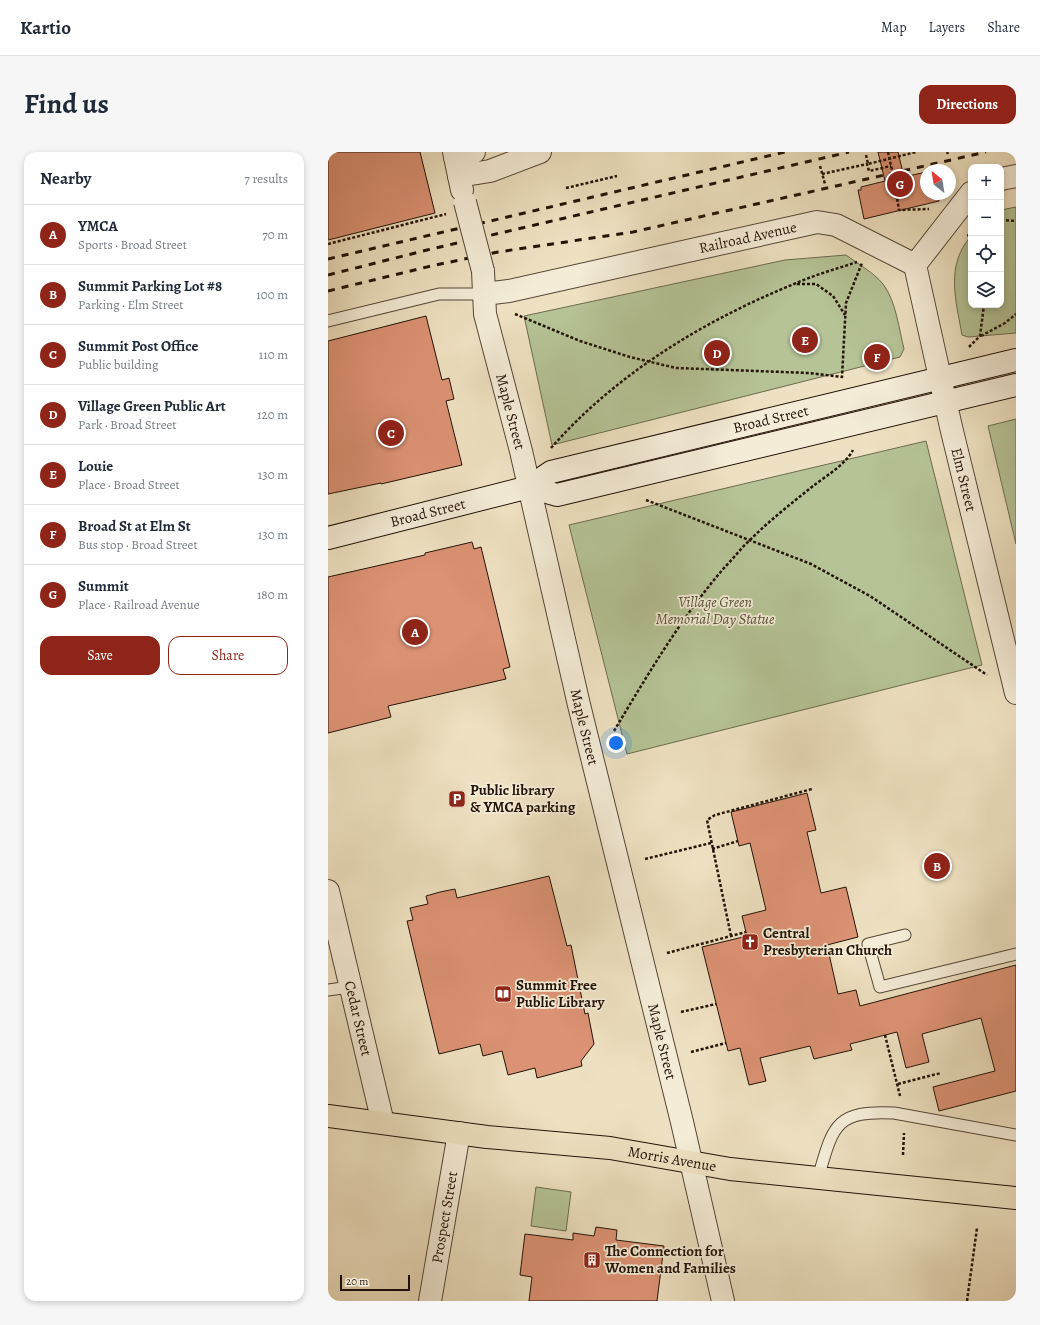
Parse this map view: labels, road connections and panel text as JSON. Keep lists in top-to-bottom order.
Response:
{
  "streets": {
    "main road": ["Morris Avenue"],
    "street": [
      "Railroad Avenue",
      "Maple Street",
      "Broad Street",
      "Elm Street",
      "Cedar Street",
      "Prospect Street"
    ]
  },
  "crossings": [
    ["Railroad Avenue", "Maple Street"],
    ["Railroad Avenue", "Elm Street"],
    ["Maple Street", "Broad Street"],
    ["Maple Street", "Morris Avenue"],
    ["Broad Street", "Elm Street"],
    ["Cedar Street", "Morris Avenue"],
    ["Morris Avenue", "Prospect Street"]
  ],
  "parks": ["Village Green Memorial Day Statue"],
  "places": {
    "parking": ["Public library & YMCA parking"],
    "church": ["Central Presbyterian Church"],
    "library": ["Summit Free Public Library"],
    "building": ["The Connection for Women and Families"]
  },
  "scale_bar": "20 m",
  "north": "top left",
  "page": {
    "header": "Kartio",
    "nav": ["Map", "Layers", "Share"],
    "title": "Find us",
    "buttons": [
      "Directions",
      ["Save", "Share"]
    ],
    "heading": ["Nearby", "7 results"],
    "map_buttons": ["+", "−"],
    "pins": [
      "G",
      "E",
      "D",
      "F",
      "C",
      "A",
      "B"
    ],
    "list": [
      {
        "mark": "A",
        "name": "YMCA",
        "note": "Sports · Broad Street",
        "value": "70 m"
      },
      {
        "mark": "B",
        "name": "Summit Parking Lot #8",
        "note": "Parking · Elm Street",
        "value": "100 m"
      },
      {
        "mark": "C",
        "name": "Summit Post Office",
        "note": "Public building",
        "value": "110 m"
      },
      {
        "mark": "D",
        "name": "Village Green Public Art",
        "note": "Park · Broad Street",
        "value": "120 m"
      },
      {
        "mark": "E",
        "name": "Louie",
        "note": "Place · Broad Street",
        "value": "130 m"
      },
      {
        "mark": "F",
        "name": "Broad St at Elm St",
        "note": "Bus stop · Broad Street",
        "value": "130 m"
      },
      {
        "mark": "G",
        "name": "Summit",
        "note": "Place · Railroad Avenue",
        "value": "180 m"
      }
    ],
    "scale": "20 m"
  }
}
